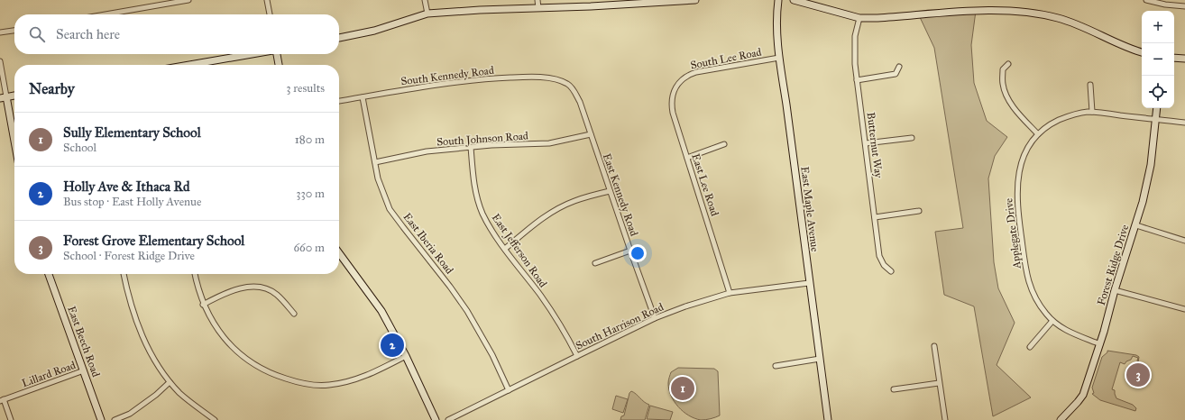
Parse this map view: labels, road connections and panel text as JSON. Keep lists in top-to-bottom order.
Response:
{
  "streets": {
    "street": [
      "South Lee Road",
      "South Kennedy Road",
      "South Johnson Road",
      "Butternut Way",
      "East Lee Road",
      "East Kennedy Road",
      "East Maple Avenue",
      "Applegate Drive",
      "East Iberia Road",
      "East Jefferson Road",
      "Forest Ridge Drive",
      "South Harrison Road",
      "East Beech Road",
      "Lillard Road"
    ]
  },
  "crossings": [
    ["South Lee Road", "East Lee Road"],
    ["South Lee Road", "East Maple Avenue"],
    ["South Kennedy Road", "East Kennedy Road"],
    ["South Kennedy Road", "East Iberia Road"],
    ["South Johnson Road", "East Kennedy Road"],
    ["South Johnson Road", "East Iberia Road"],
    ["South Johnson Road", "East Jefferson Road"],
    ["East Lee Road", "South Harrison Road"],
    ["East Kennedy Road", "South Harrison Road"],
    ["East Maple Avenue", "South Harrison Road"],
    ["Applegate Drive", "Forest Ridge Drive"],
    ["East Iberia Road", "South Harrison Road"],
    ["East Jefferson Road", "South Harrison Road"],
    ["East Beech Road", "Lillard Road"]
  ],
  "page": {
    "map_buttons": ["+", "−"],
    "search": "Search here",
    "heading": ["Nearby", "3 results"],
    "list": [
      {
        "mark": "1",
        "name": "Sully Elementary School",
        "note": "School",
        "value": "180 m"
      },
      {
        "mark": "2",
        "name": "Holly Ave & Ithaca Rd",
        "note": "Bus stop · East Holly Avenue",
        "value": "330 m"
      },
      {
        "mark": "3",
        "name": "Forest Grove Elementary School",
        "note": "School · Forest Ridge Drive",
        "value": "660 m"
      }
    ],
    "pins": ["2", "3", "1"]
  }
}
